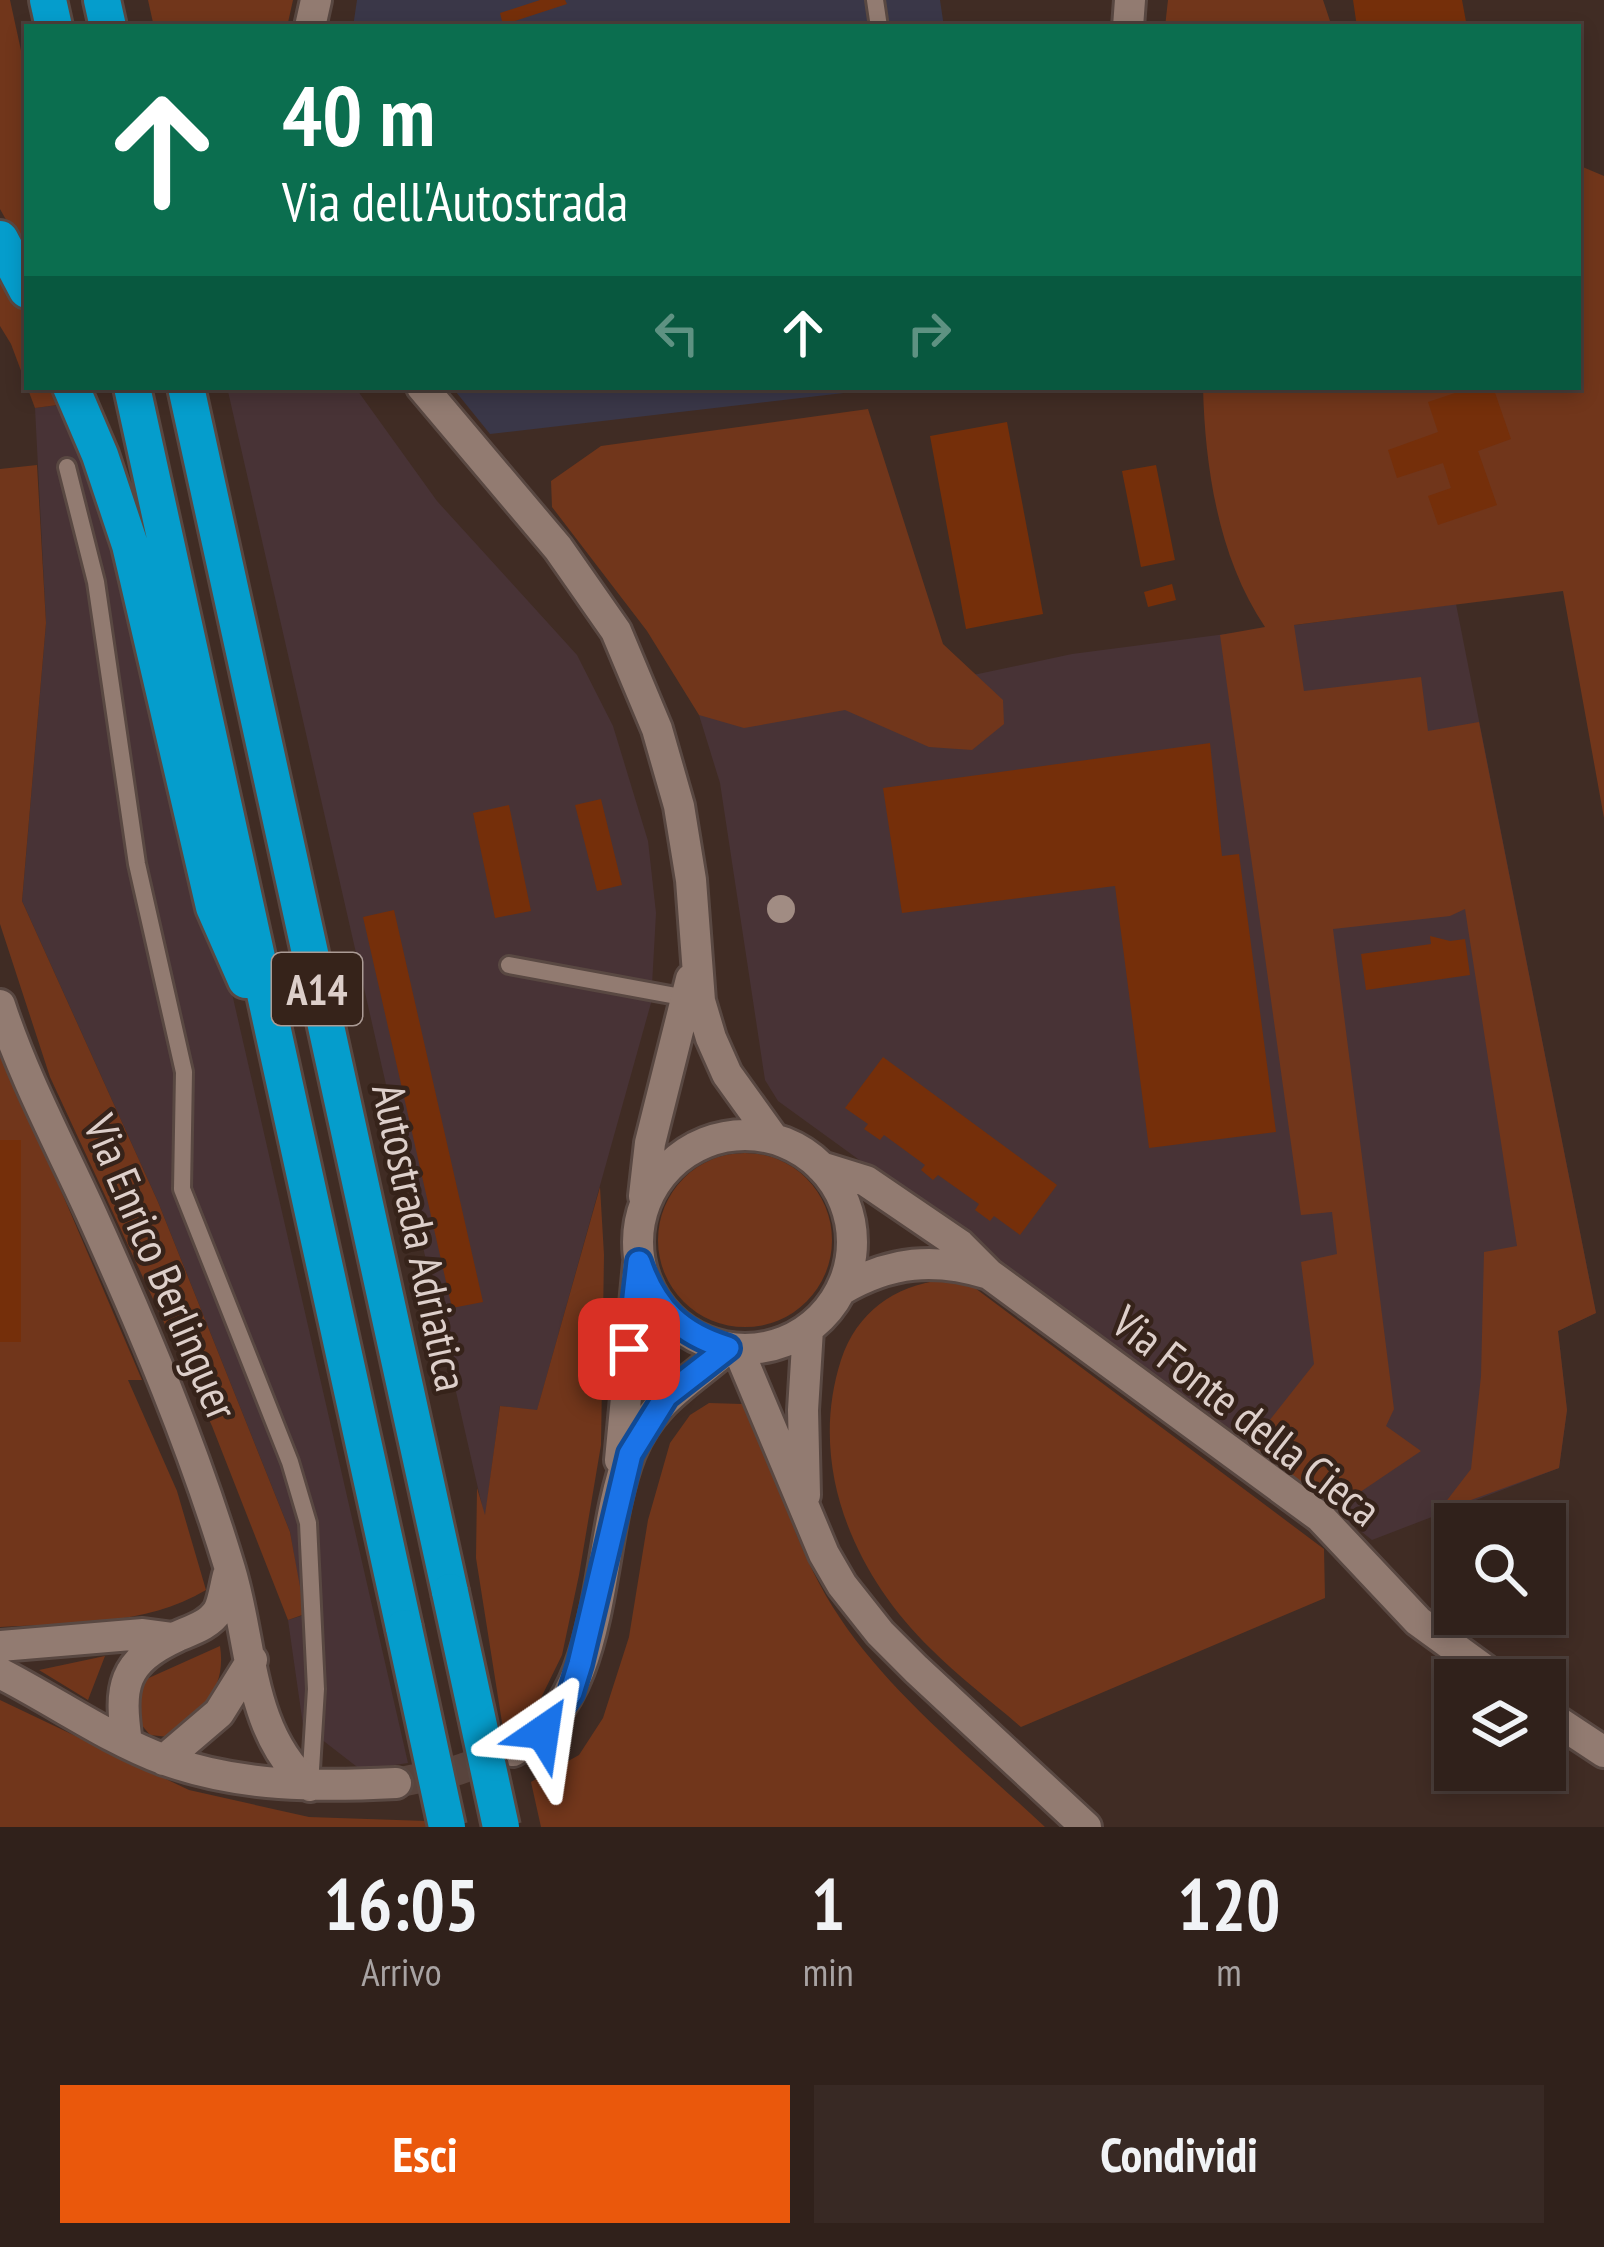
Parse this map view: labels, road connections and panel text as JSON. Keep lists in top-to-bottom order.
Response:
{
  "streets": {
    "highway": ["A14", "Autostrada Adriatica"],
    "street": ["Via Enrico Berlinguer", "Via Fonte della Cieca"]
  },
  "page": {
    "turn": ["40 m", "Via dell'Autostrada"],
    "eta": [
      "16:05",
      "Arrivo",
      "1",
      "min",
      "120",
      "m"
    ],
    "buttons": ["Esci", "Condividi"]
  }
}
